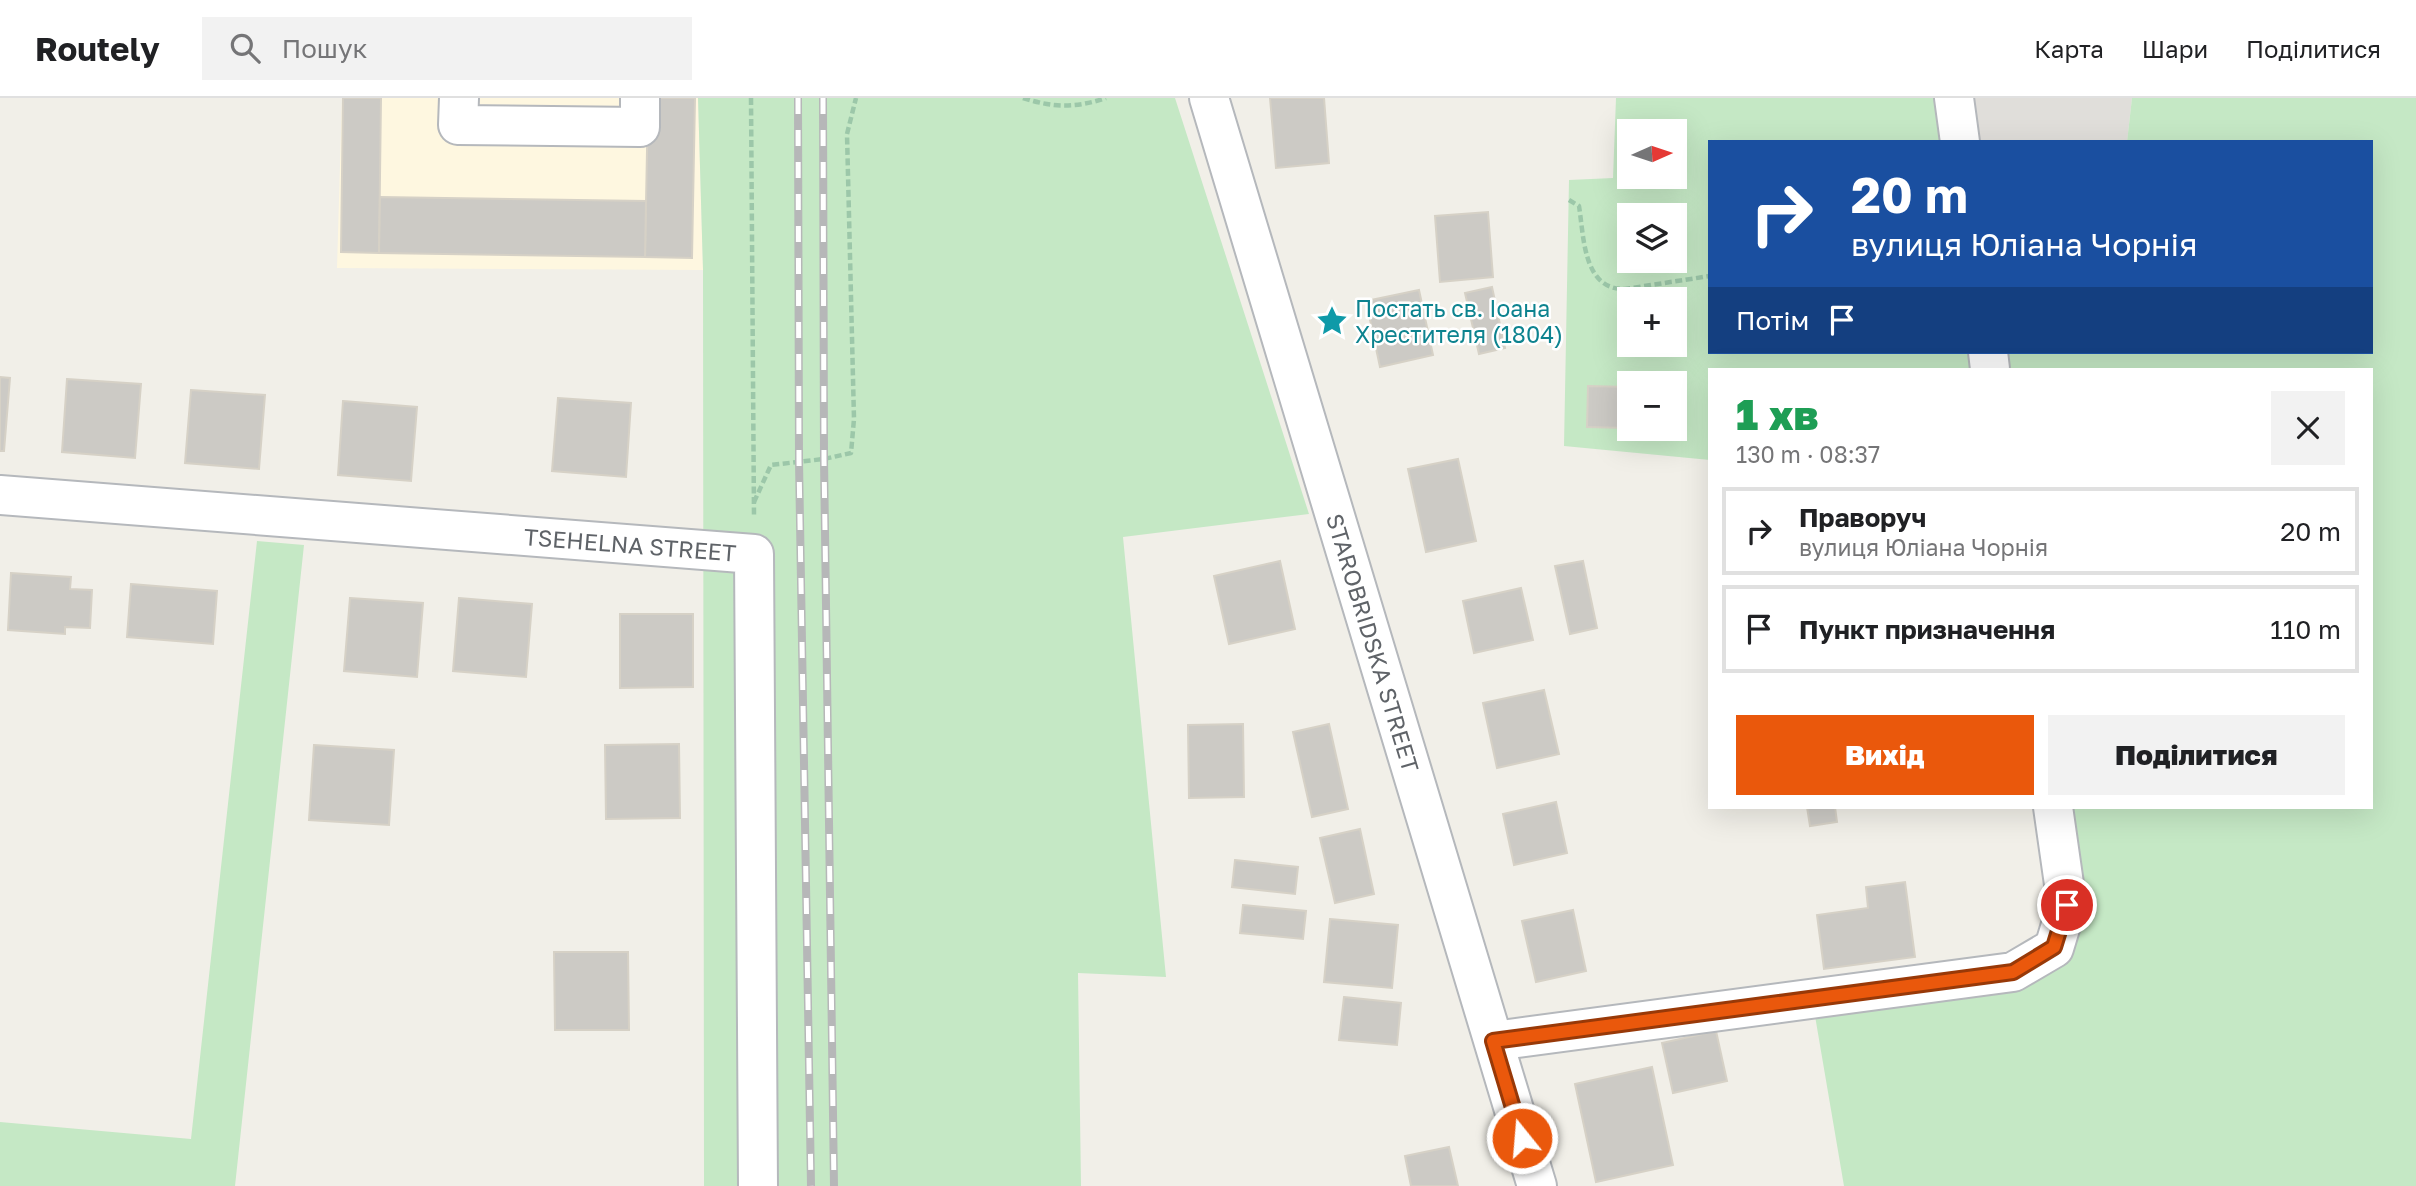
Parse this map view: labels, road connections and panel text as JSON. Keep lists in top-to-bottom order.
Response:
{
  "streets": {
    "street": ["TSEHELNA STREET", "STAROBRIDSKA STREET"]
  },
  "places": {
    "place": ["Постать св. Іоана Хрестителя (1804)"]
  },
  "north": "right",
  "page": {
    "header": "Routely",
    "search": "Пошук",
    "nav": ["Карта", "Шари", "Поділитися"],
    "map_buttons": ["+", "−"],
    "turn": ["20 m", "вулиця Юліана Чорнія"],
    "then": "Потім",
    "heading": ["1 хв", "130 m · 08:37"],
    "list": [
      {
        "name": "Праворуч",
        "note": "вулиця Юліана Чорнія",
        "value": "20 m"
      },
      {
        "name": "Пункт призначення",
        "value": "110 m"
      }
    ],
    "buttons": ["Вихід", "Поділитися"]
  }
}
